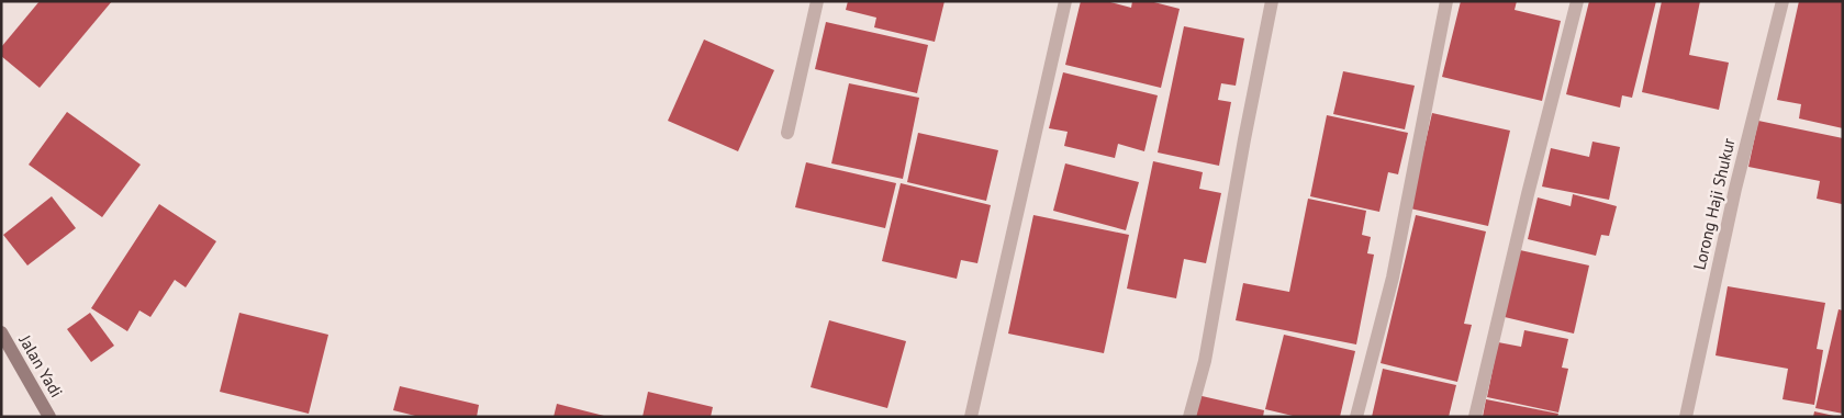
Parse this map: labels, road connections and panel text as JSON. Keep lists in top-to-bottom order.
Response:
{
  "streets": {
    "street": ["Lorong Haji Shukur", "Jalan Yadi"]
  }
}
